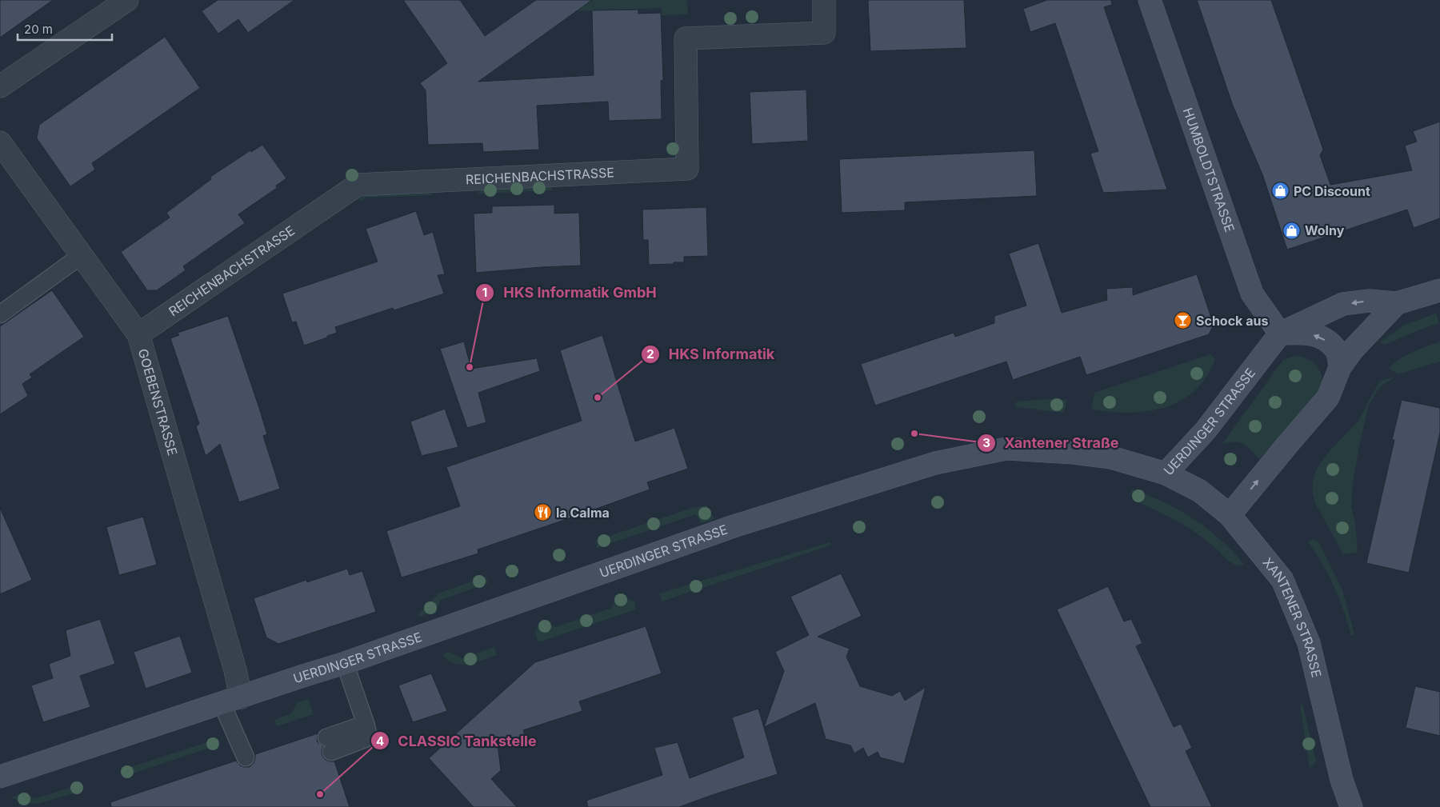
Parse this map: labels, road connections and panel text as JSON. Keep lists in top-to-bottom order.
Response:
{
  "streets": {
    "main road": ["HUMBOLDTSTRASSE", "UERDINGER STRASSE", "XANTENER STRASSE"],
    "street": ["REICHENBACHSTRASSE", "GOEBENSTRASSE"]
  },
  "crossings": [
    ["HUMBOLDTSTRASSE", "UERDINGER STRASSE"],
    ["REICHENBACHSTRASSE", "GOEBENSTRASSE"],
    ["GOEBENSTRASSE", "UERDINGER STRASSE"],
    ["UERDINGER STRASSE", "XANTENER STRASSE"]
  ],
  "places": {
    "shop": ["PC Discount", "Wolny"],
    "bar": ["Schock aus"],
    "other": [
      "HKS Informatik GmbH",
      "HKS Informatik",
      "Xantener Straße",
      "CLASSIC Tankstelle"
    ],
    "restaurant": ["la Calma"]
  },
  "scale_bar": "20 m"
}
